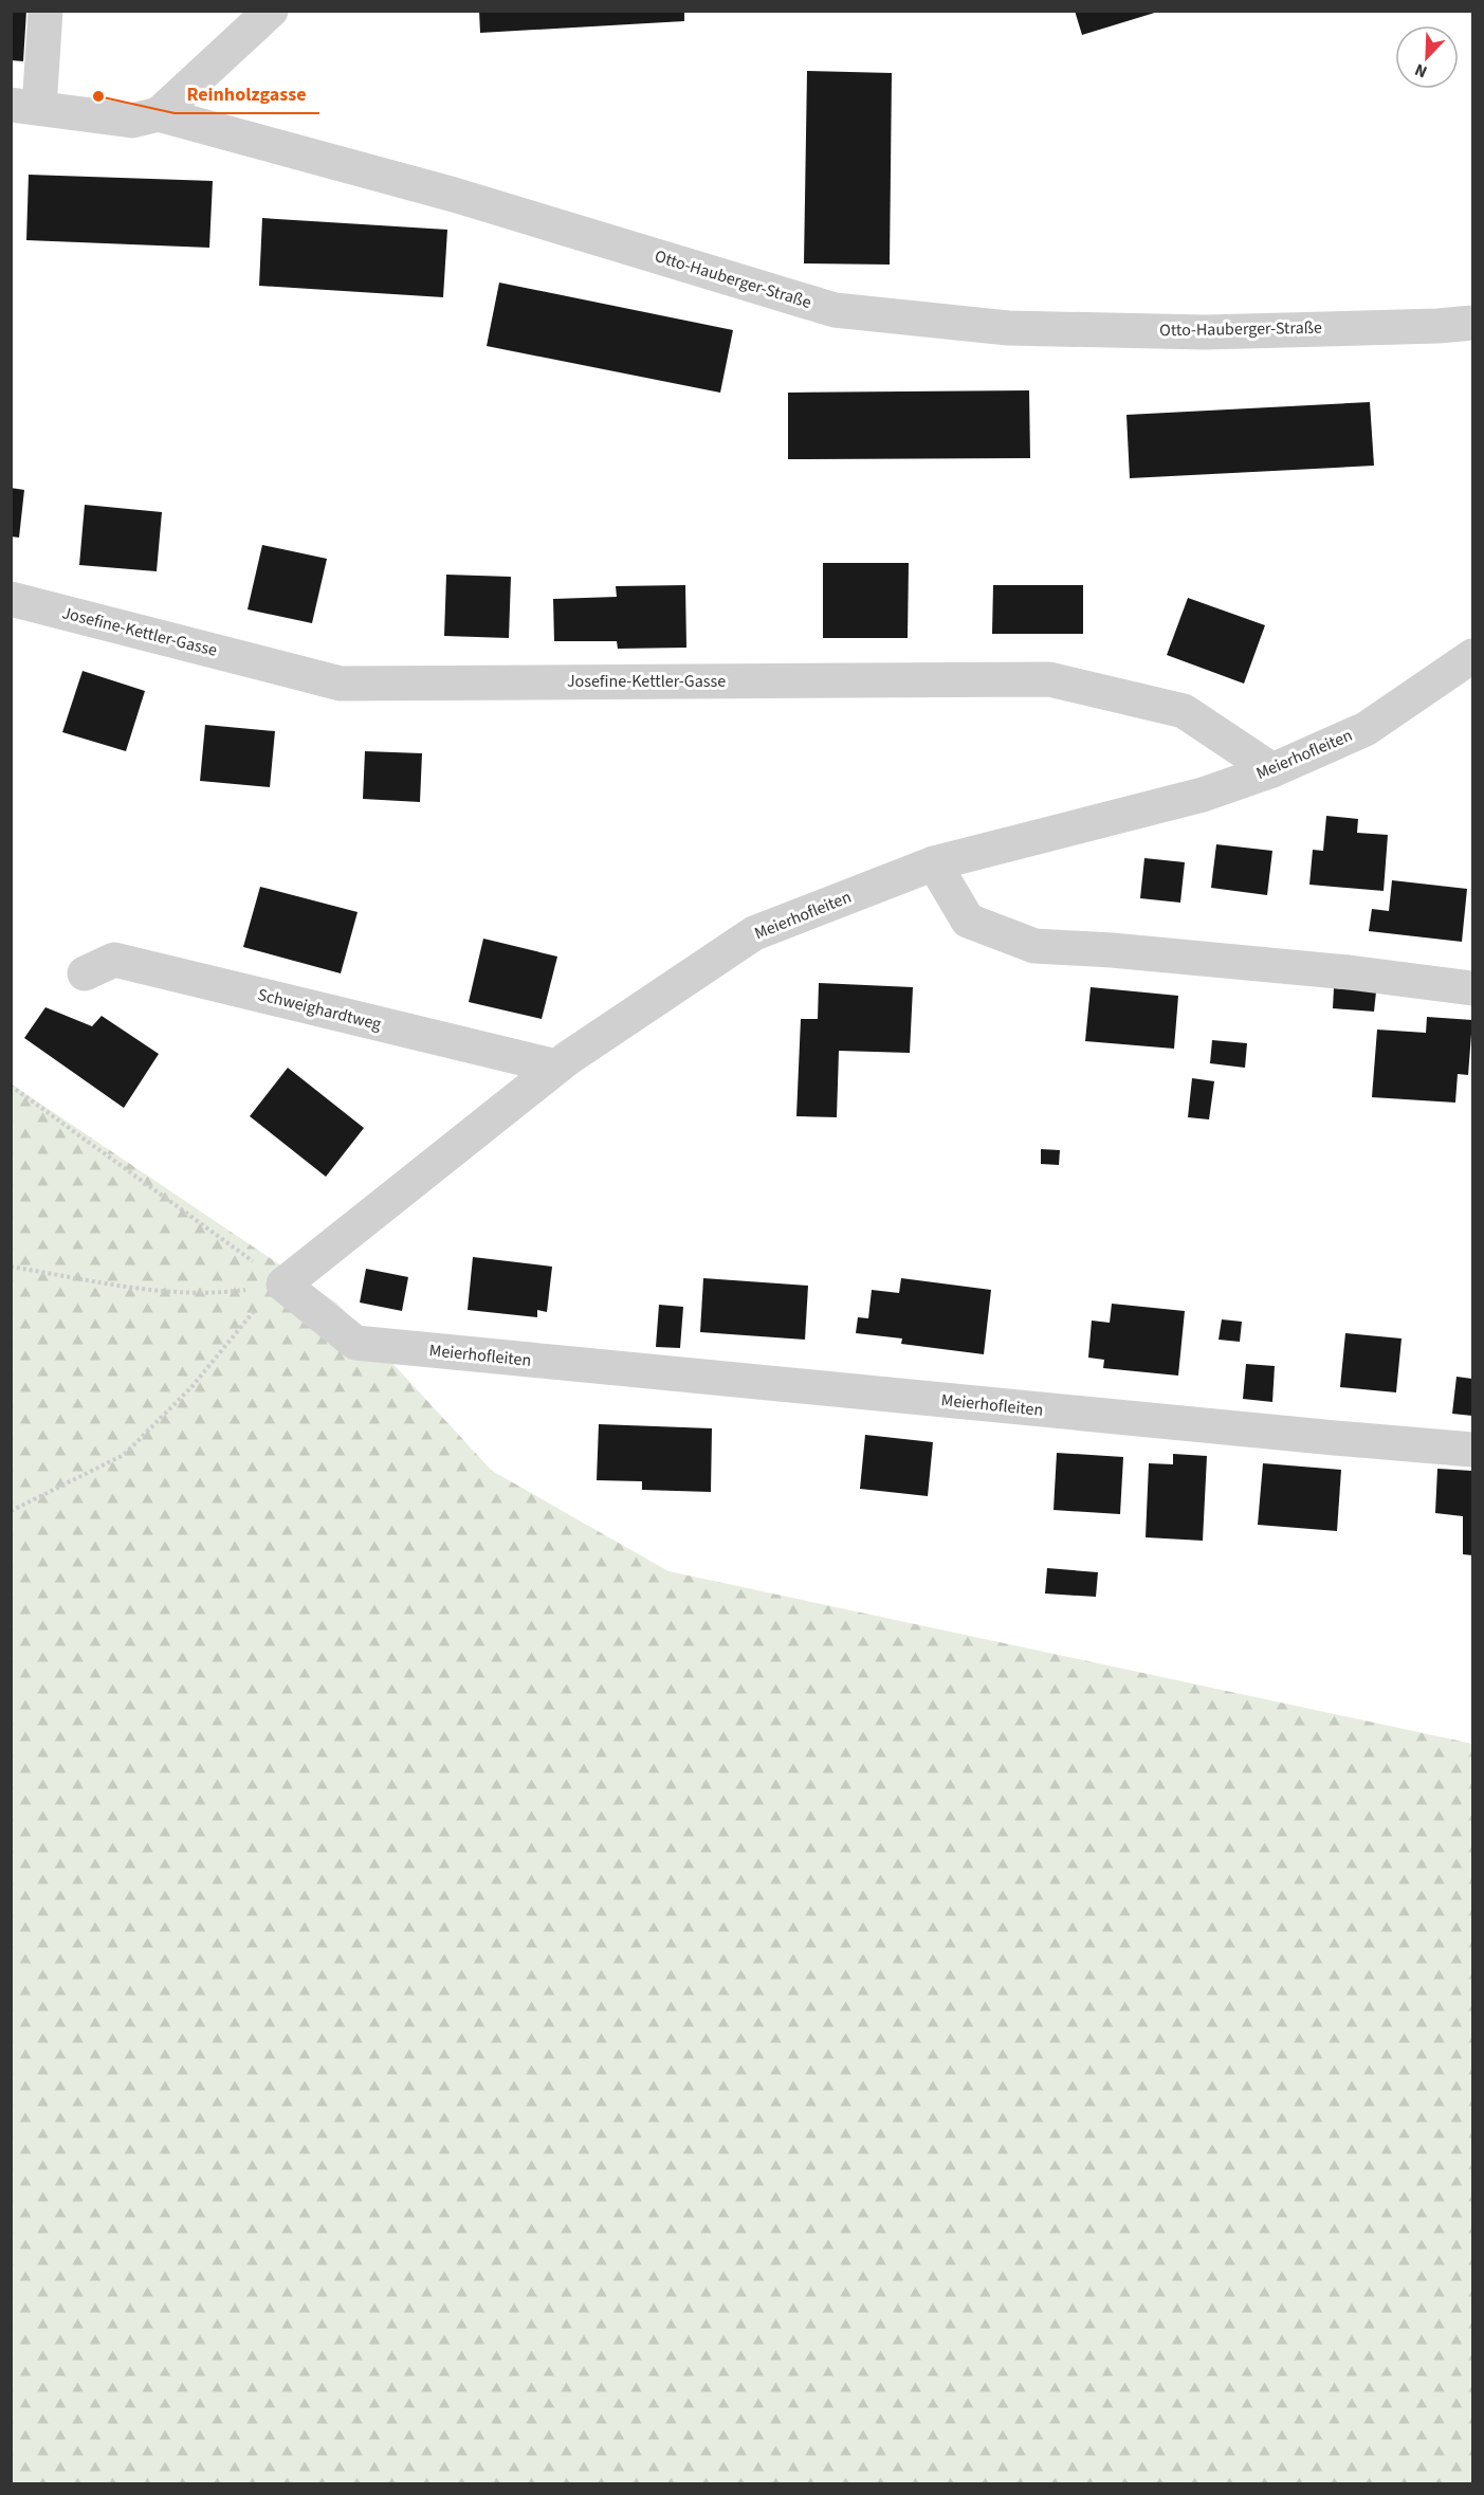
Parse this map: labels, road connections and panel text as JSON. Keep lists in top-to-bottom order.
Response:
{
  "streets": {
    "street": [
      "Otto-Hauberger-Straße",
      "Josefine-Kettler-Gasse",
      "Meierhofleiten",
      "Schweighardtweg"
    ]
  },
  "crossings": [
    ["Josefine-Kettler-Gasse", "Meierhofleiten"],
    ["Meierhofleiten", "Schweighardtweg"]
  ],
  "places": ["Reinholzgasse"],
  "north": "bottom left"
}
